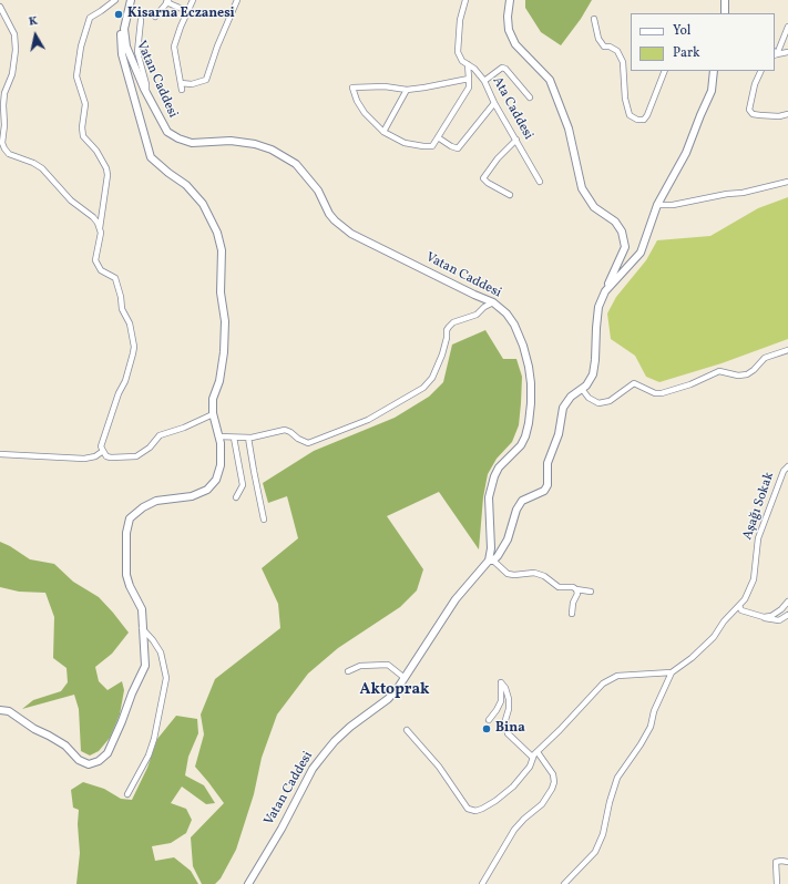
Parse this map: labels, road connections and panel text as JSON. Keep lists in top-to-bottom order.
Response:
{
  "streets": {
    "street": ["Vatan Caddesi", "Ata Caddesi", "Aşağı Sokak"]
  },
  "districts": ["Aktoprak"],
  "places": ["Kisarna Eczanesi", "Bina"],
  "legend": ["Yol", "Park"],
  "north": "top"
}
